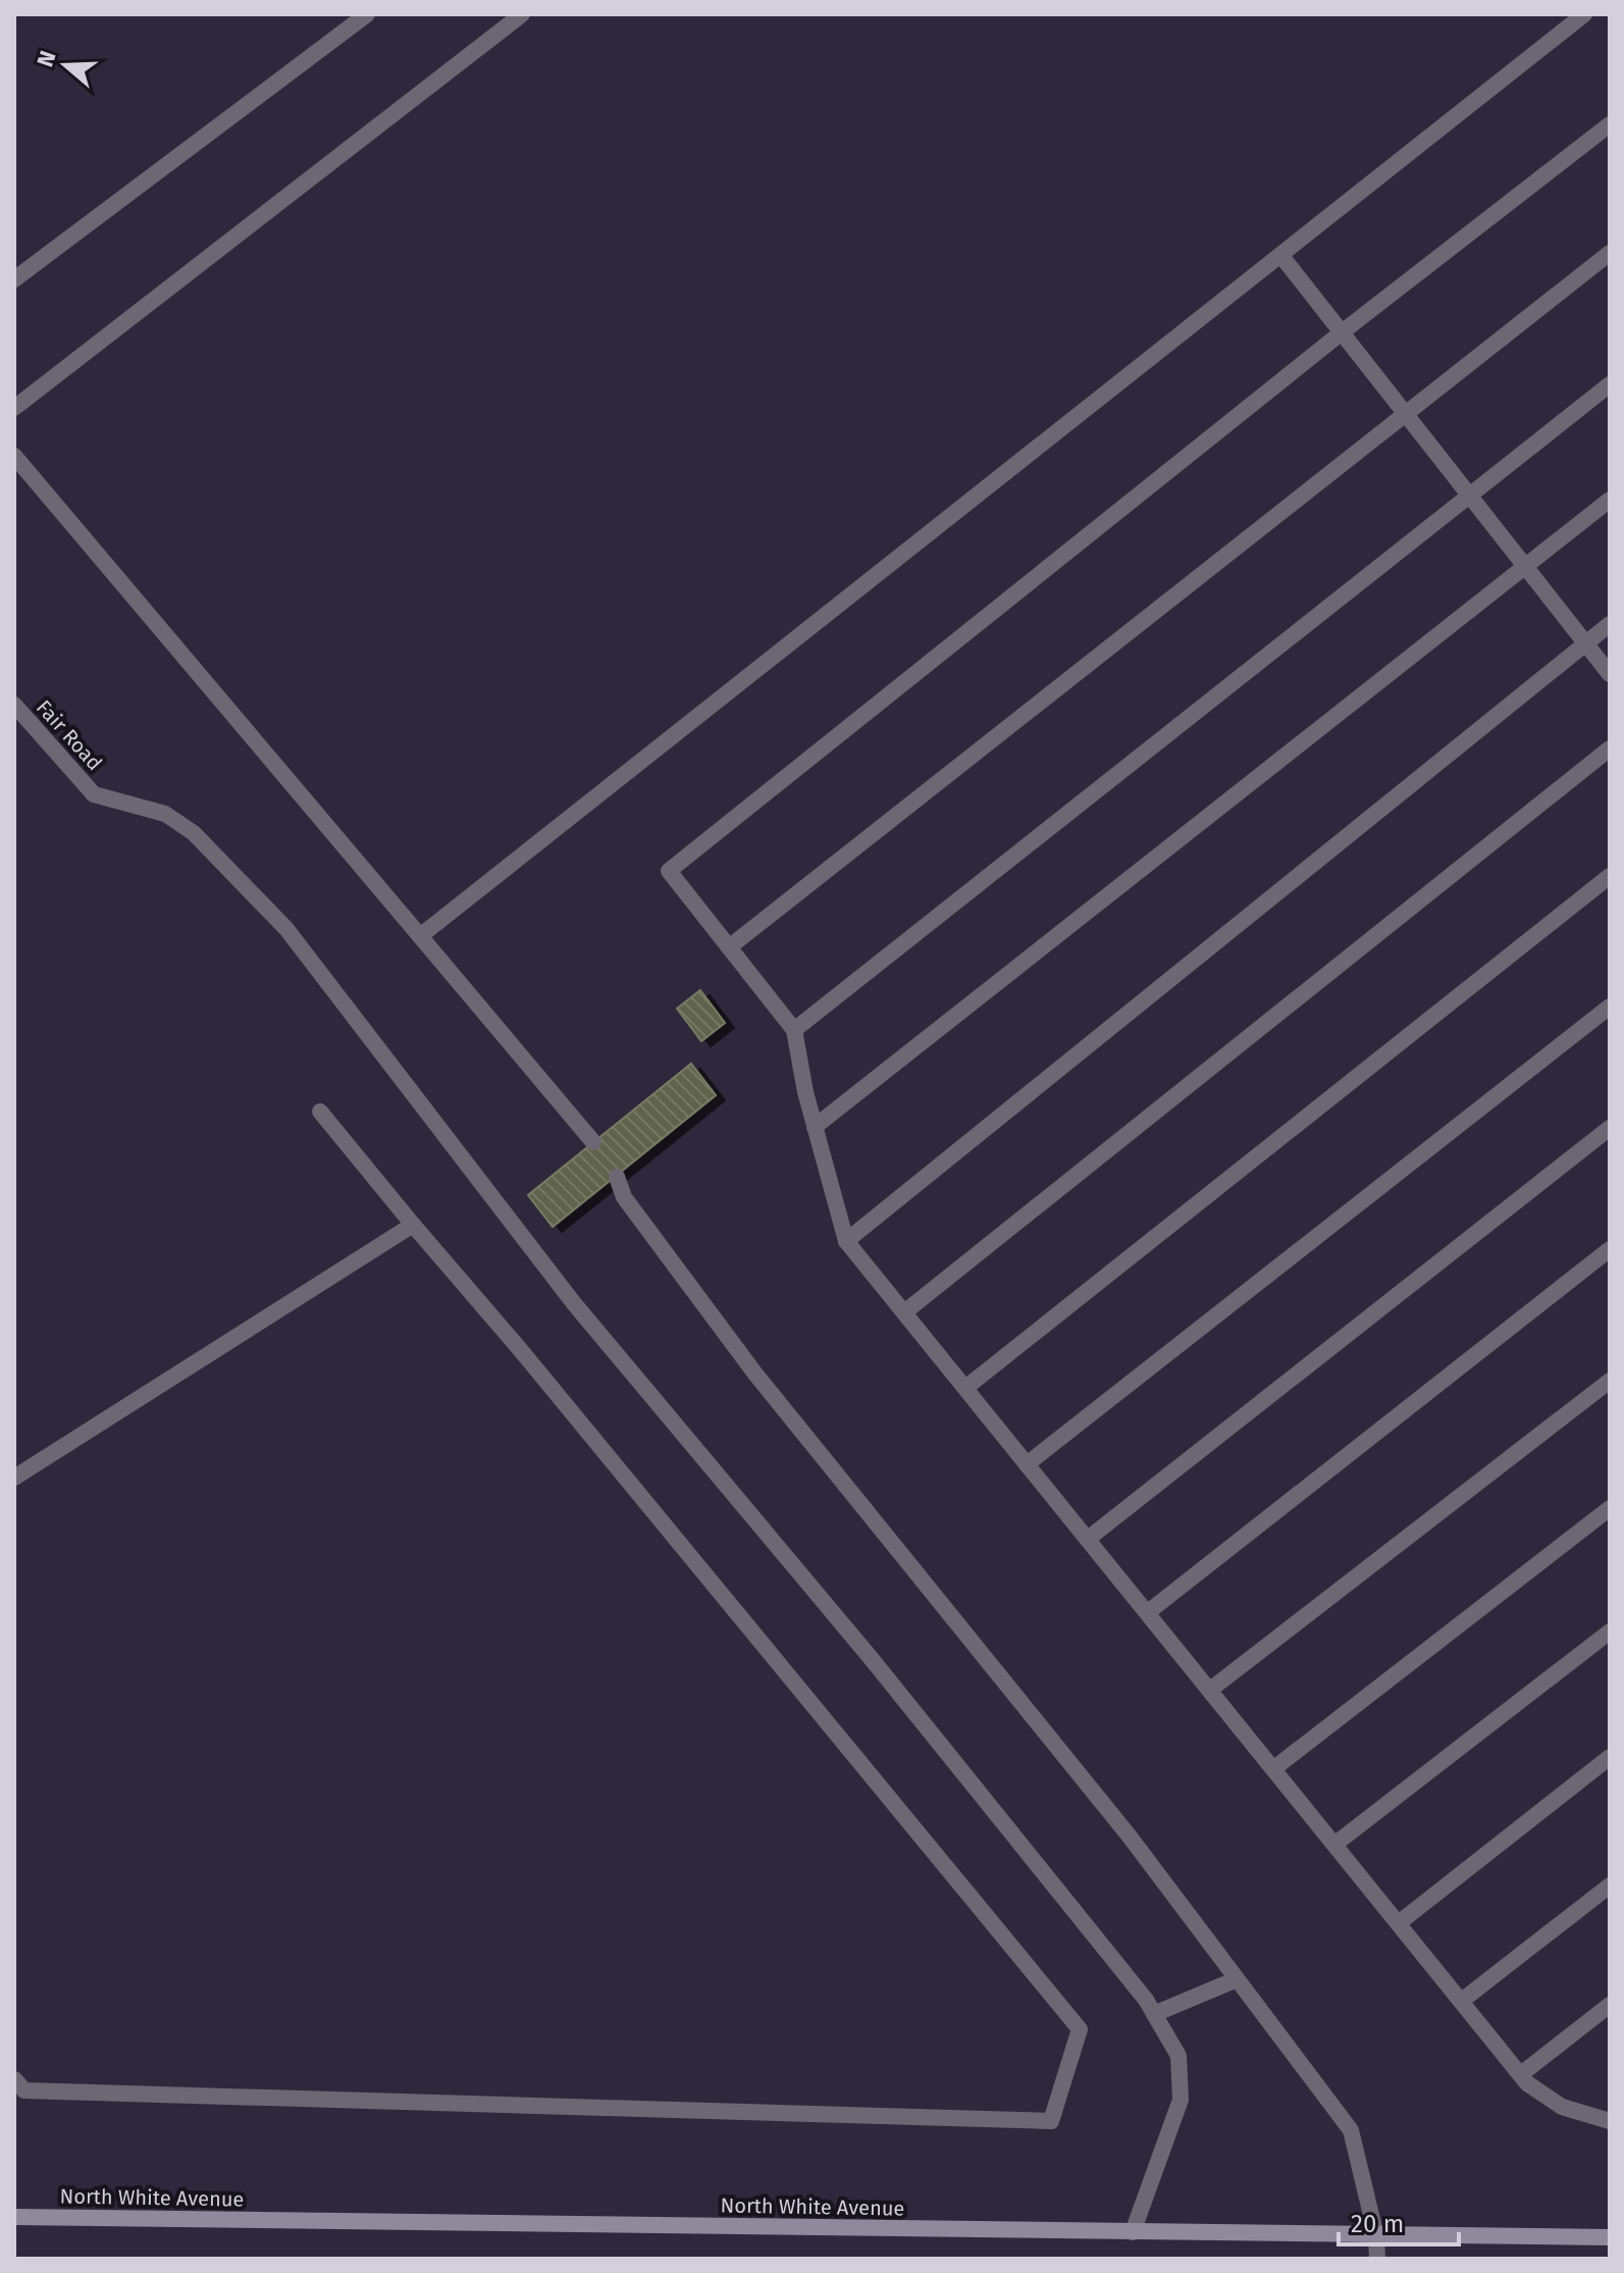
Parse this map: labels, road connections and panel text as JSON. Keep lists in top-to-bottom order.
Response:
{
  "streets": {
    "main road": ["North White Avenue"],
    "street": ["Fair Road"]
  },
  "scale_bar": "20 m",
  "north": "left"
}
